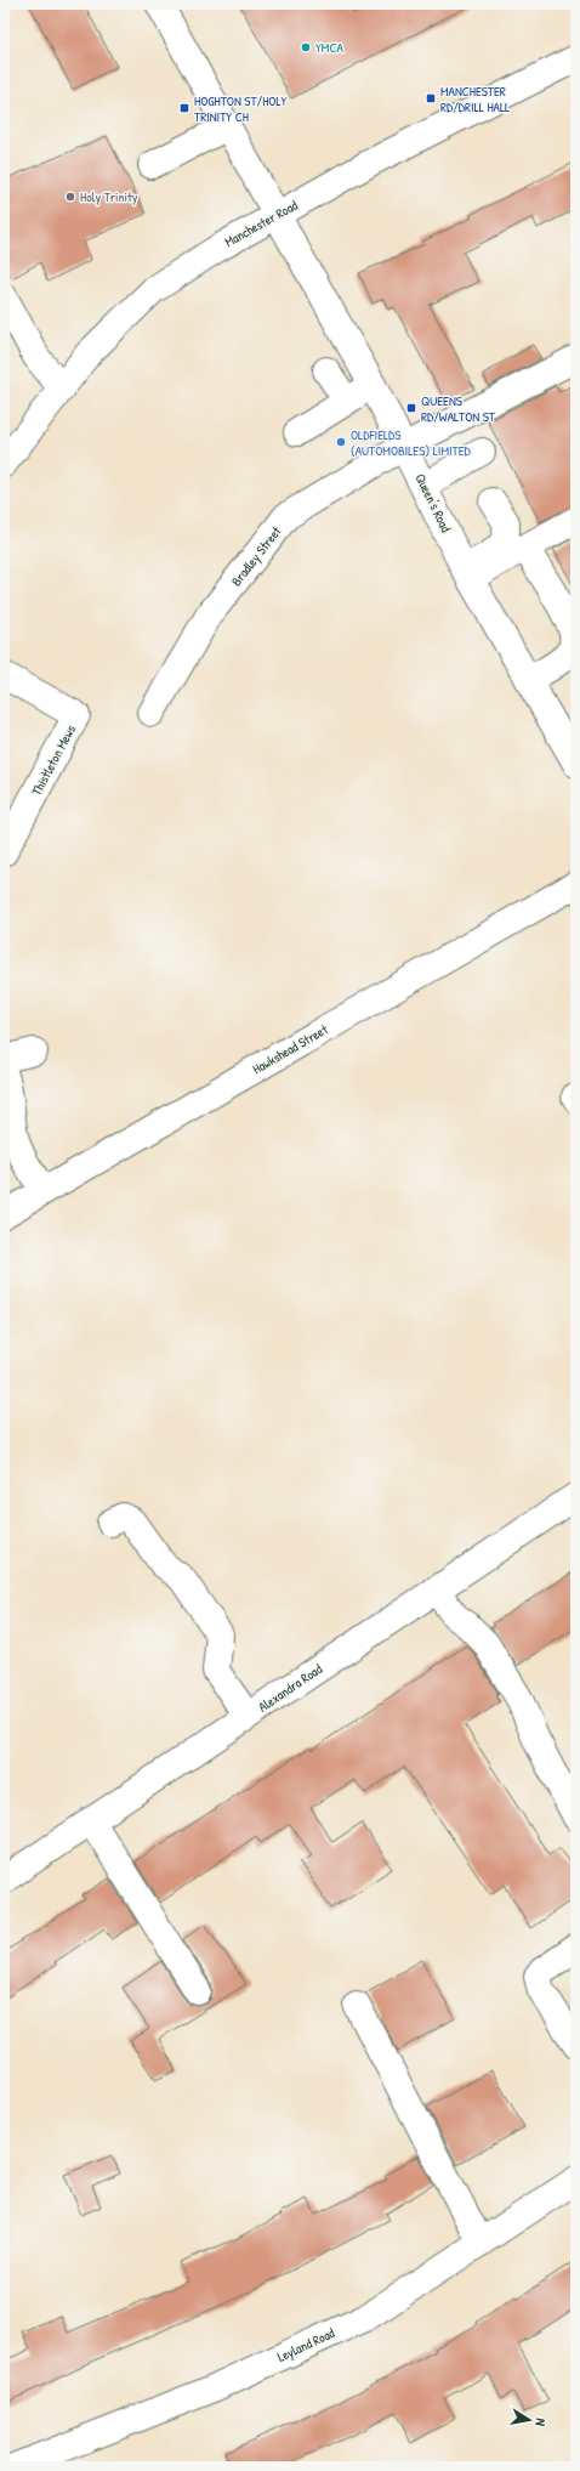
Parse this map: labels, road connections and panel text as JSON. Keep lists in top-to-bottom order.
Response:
{
  "streets": {
    "street": [
      "Manchester Road",
      "Queen's Road",
      "Bradley Street",
      "Thistleton Mews",
      "Hawkshead Street",
      "Alexandra Road",
      "Leyland Road"
    ]
  },
  "crossings": [
    ["Manchester Road", "Queen's Road"],
    ["Queen's Road", "Bradley Street"]
  ],
  "places": {
    "other": ["YMCA", "Holy Trinity", "OLDFIELDS (AUTOMOBILES) LIMITED"],
    "transit": ["MANCHESTER RD/DRILL HALL", "HOGHTON ST/HOLY TRINITY CH", "QUEENS RD/WALTON ST"]
  },
  "north": "right"
}
